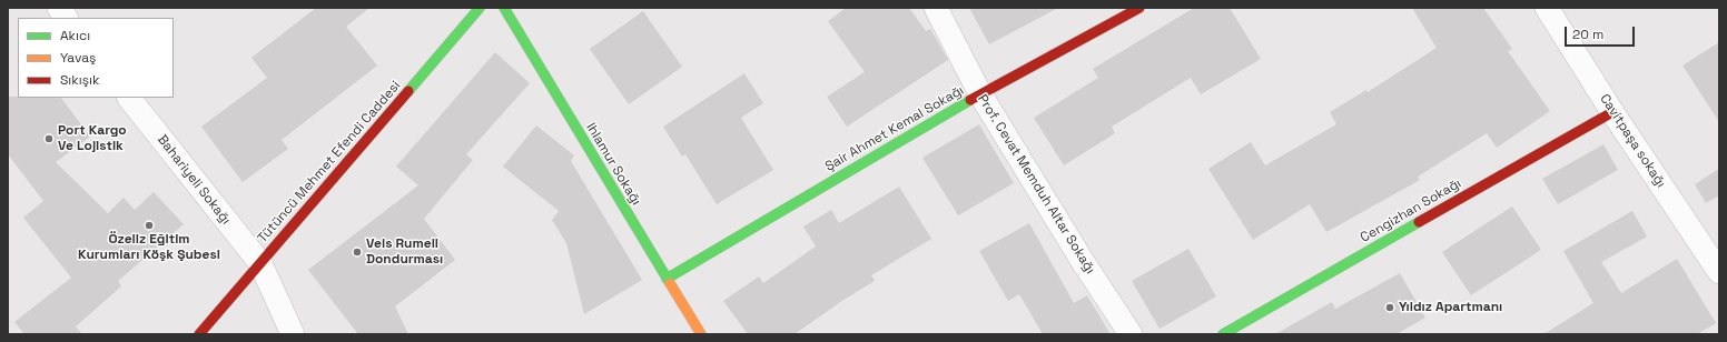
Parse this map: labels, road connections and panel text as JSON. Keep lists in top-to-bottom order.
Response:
{
  "streets": {
    "street": [
      "Şair Ahmet Kemal Sokağı",
      "Cavitpaşa sokağı",
      "Tütüncü Mehmet Efendi Caddesi",
      "Ihlamur Sokağı",
      "Bahariyeli Sokağı",
      "Prof. Cevat Memduh Altar Sokağı",
      "Cengizhan Sokağı"
    ]
  },
  "crossings": [
    ["Şair Ahmet Kemal Sokağı", "Ihlamur Sokağı"],
    ["Şair Ahmet Kemal Sokağı", "Prof. Cevat Memduh Altar Sokağı"],
    ["Cavitpaşa sokağı", "Cengizhan Sokağı"],
    ["Tütüncü Mehmet Efendi Caddesi", "Bahariyeli Sokağı"]
  ],
  "places": [
    "Port Kargo Ve Lojistik",
    "Özeliz Eğitim Kurumları Köşk Şubesi",
    "Veis Rumeli Dondurması",
    "Yıldız Apartmanı"
  ],
  "legend": ["Akıcı", "Yavaş", "Sıkışık"],
  "scale_bar": "20 m"
}
